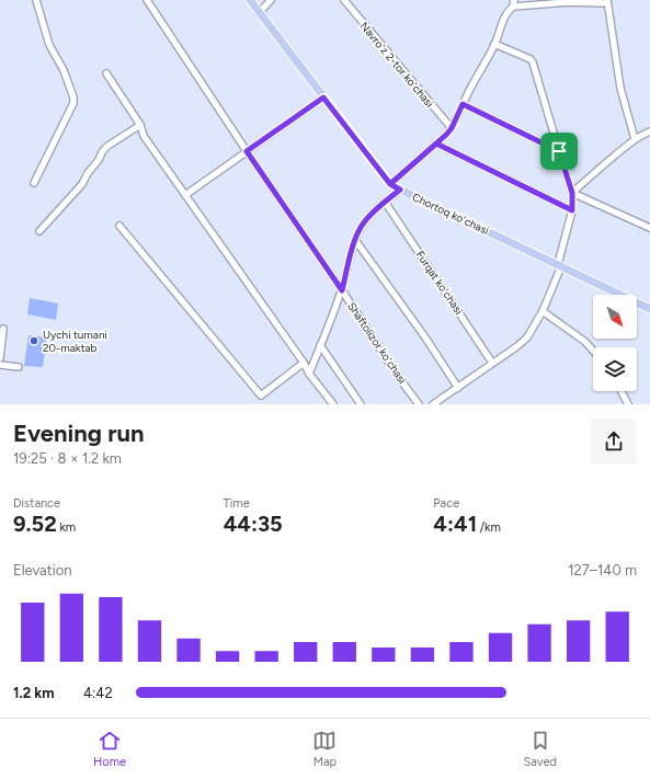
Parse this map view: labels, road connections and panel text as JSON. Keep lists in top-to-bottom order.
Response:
{
  "streets": {
    "main road": ["Chortoq koʻchasi"],
    "street": ["Navroʻz 2-tor koʻchasi", "Furqat koʻchasi", "Shaftolizor koʻchasi"]
  },
  "places": ["Uychi tumani 20-maktab"],
  "north": "bottom right",
  "page": {
    "heading": ["Evening run", "19:25 · 8 × 1.2 km"],
    "stats": [
      ["Distance", "9.52 km"],
      ["Time", "44:35"],
      ["Pace", "4:41 /km"]
    ],
    "chart": ["Elevation", "127–140 m"],
    "list": [
      {
        "name": "1.2 km",
        "note": "4:42"
      }
    ],
    "tabs": ["Home", "Map", "Saved"]
  }
}
